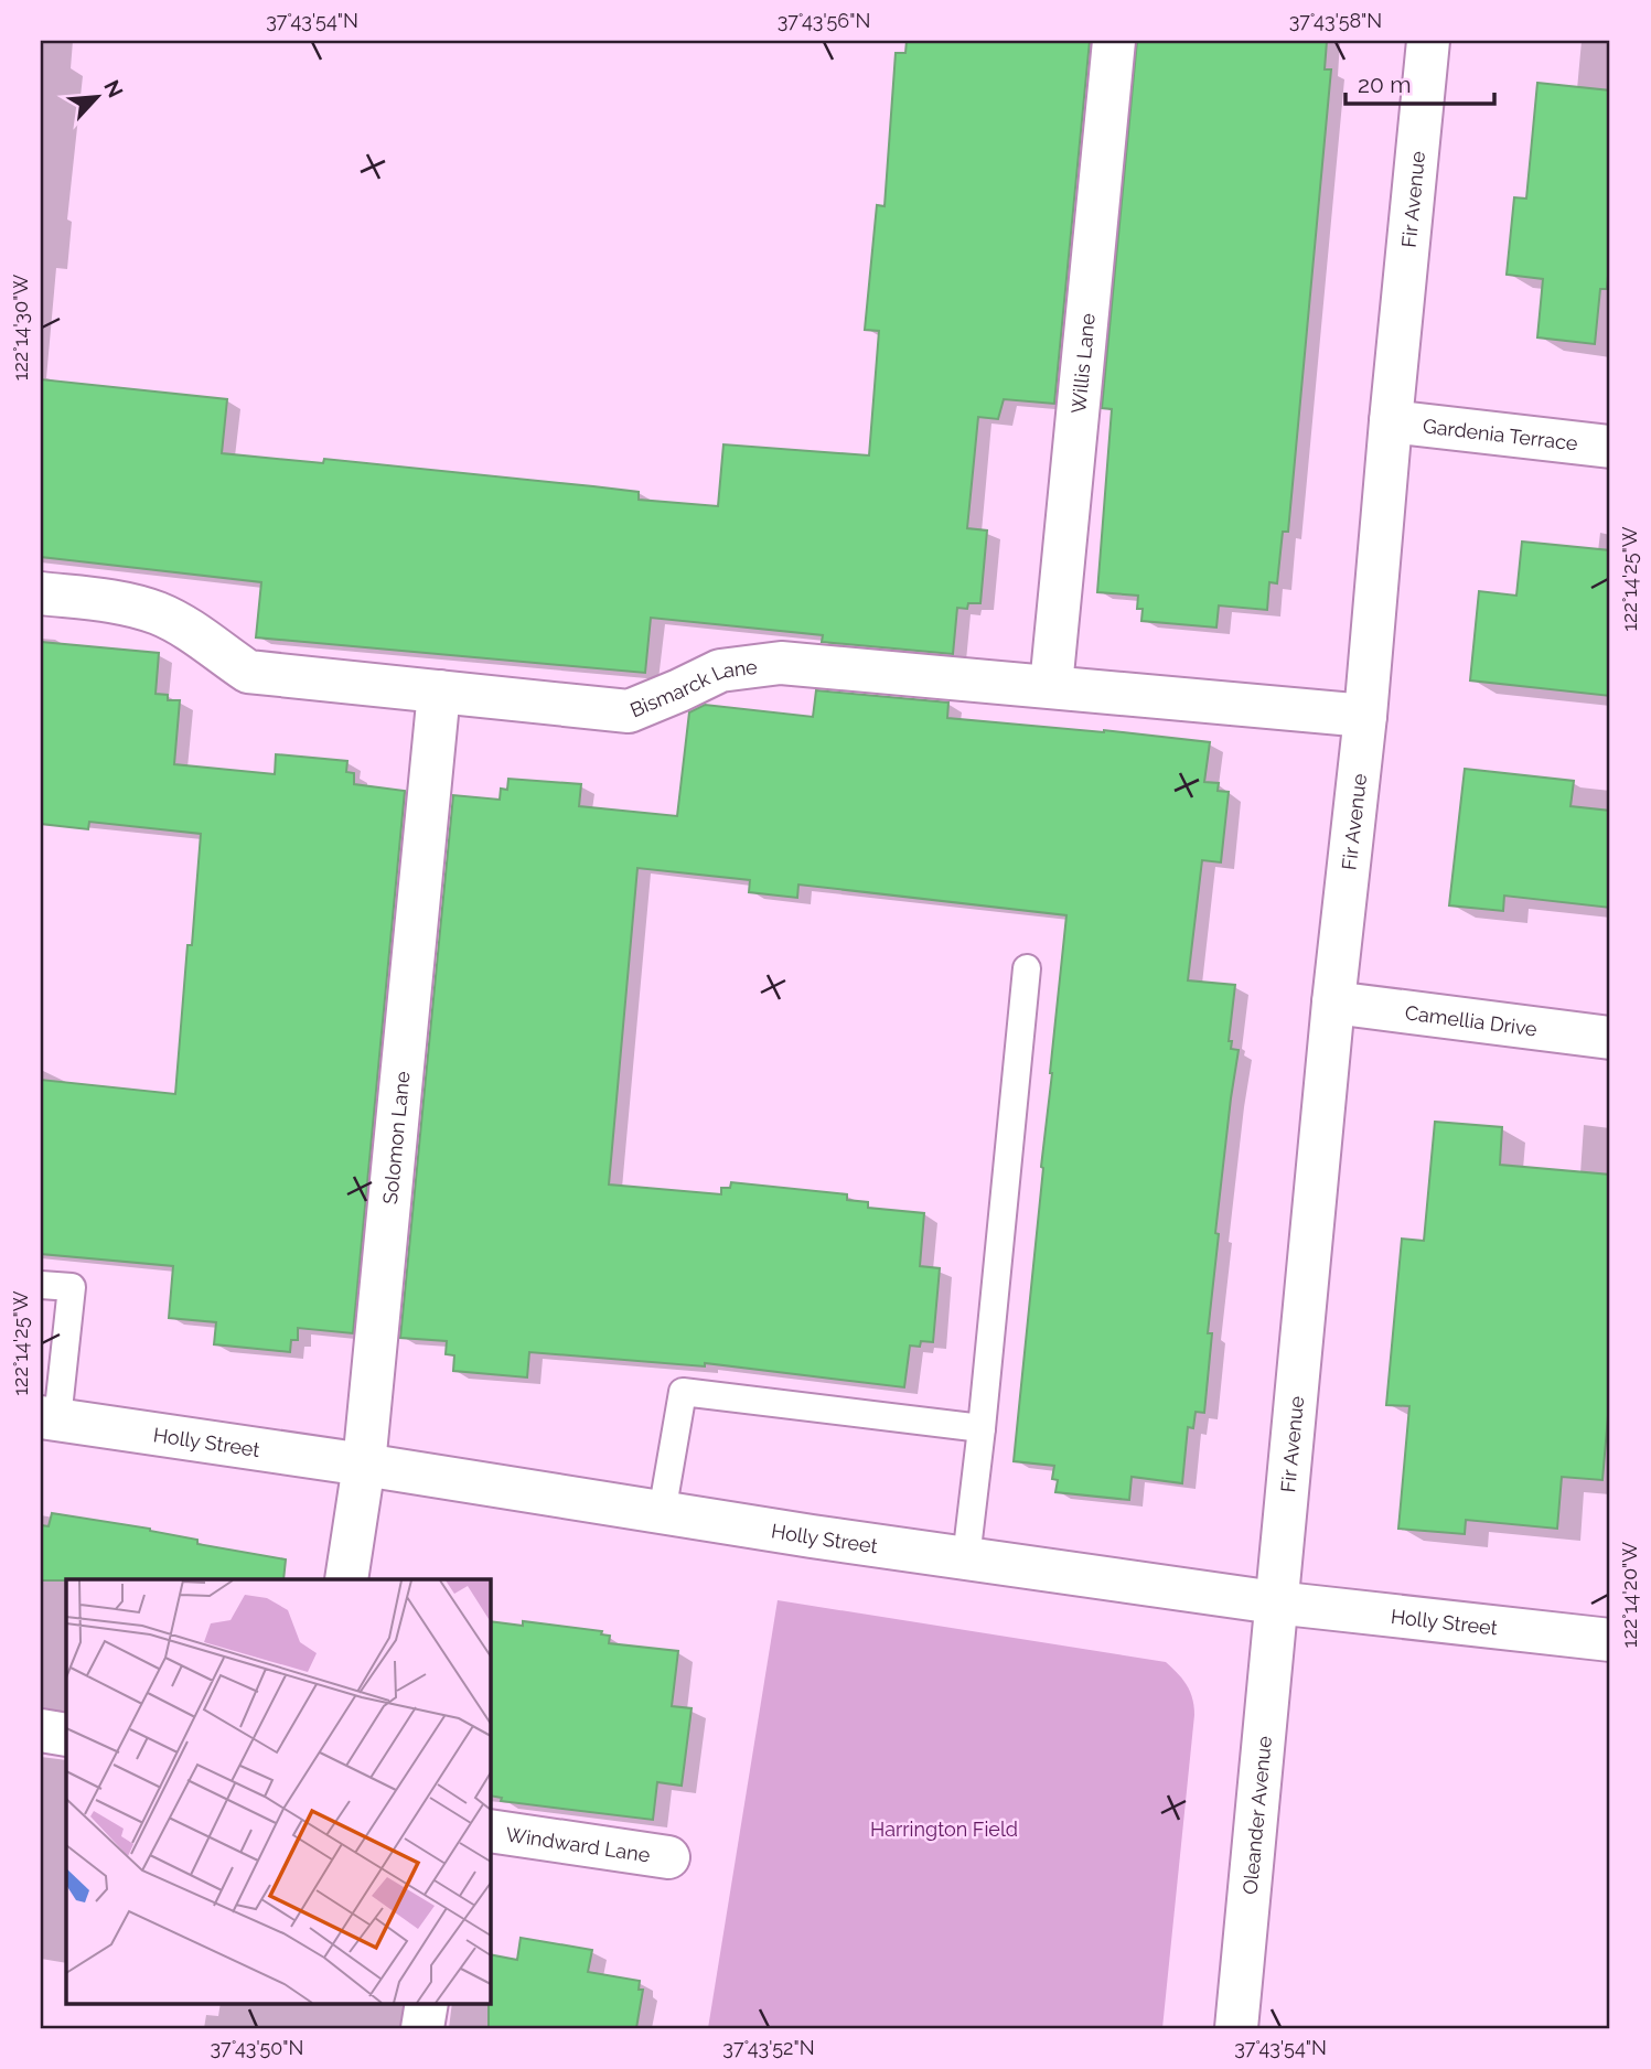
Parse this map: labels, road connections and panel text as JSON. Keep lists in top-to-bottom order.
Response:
{
  "streets": {
    "street": [
      "Fir Avenue",
      "Willis Lane",
      "Gardenia Terrace",
      "Bismarck Lane",
      "Camellia Drive",
      "Solomon Lane",
      "Holly Street",
      "Oleander Avenue",
      "Windward Lane"
    ]
  },
  "crossings": [
    ["Fir Avenue", "Gardenia Terrace"],
    ["Fir Avenue", "Bismarck Lane"],
    ["Fir Avenue", "Camellia Drive"],
    ["Fir Avenue", "Holly Street"],
    ["Fir Avenue", "Oleander Avenue"],
    ["Willis Lane", "Bismarck Lane"],
    ["Bismarck Lane", "Solomon Lane"],
    ["Solomon Lane", "Holly Street"],
    ["Holly Street", "Oleander Avenue"]
  ],
  "parks": ["Harrington Field"],
  "scale_bar": "20 m",
  "north": "top right",
  "coordinates": [
    "37°43'54\"N",
    "37°43'56\"N",
    "37°43'58\"N",
    "122°14'30\"W",
    "122°14'25\"W",
    "122°14'20\"W",
    "37°43'50\"N",
    "37°43'52\"N"
  ]
}
